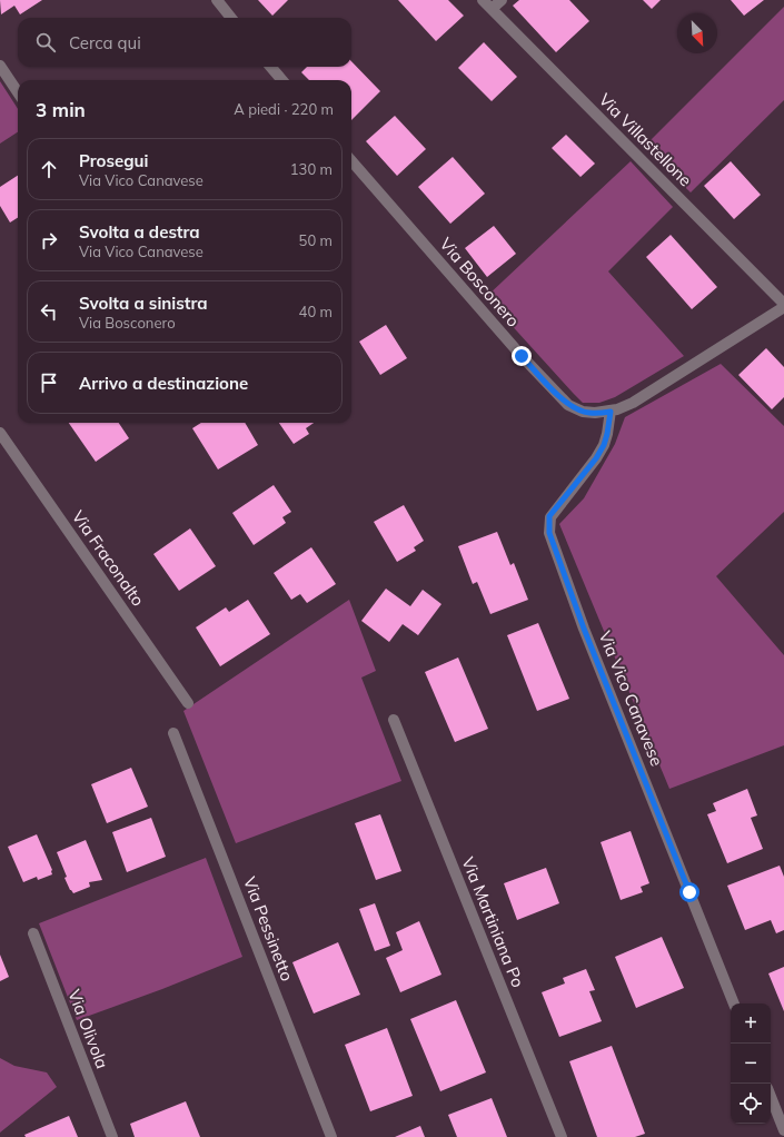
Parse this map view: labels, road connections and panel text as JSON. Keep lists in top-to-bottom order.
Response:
{
  "streets": {
    "street": [
      "Via Villastellone",
      "Via Bosconero",
      "Via Fraconalto",
      "Via Vico Canavese",
      "Via Martiniana Po",
      "Via Pessinetto",
      "Via Olivola"
    ]
  },
  "crossings": [
    ["Via Bosconero", "Via Vico Canavese"]
  ],
  "north": "bottom right",
  "page": {
    "search": "Cerca qui",
    "heading": ["3 min", "A piedi · 220 m"],
    "list": [
      ["Prosegui", "Via Vico Canavese", "130 m"],
      ["Svolta a destra", "Via Vico Canavese", "50 m"],
      ["Svolta a sinistra", "Via Bosconero", "40 m"],
      "Arrivo a destinazione"
    ],
    "map_buttons": ["+", "−"]
  }
}
